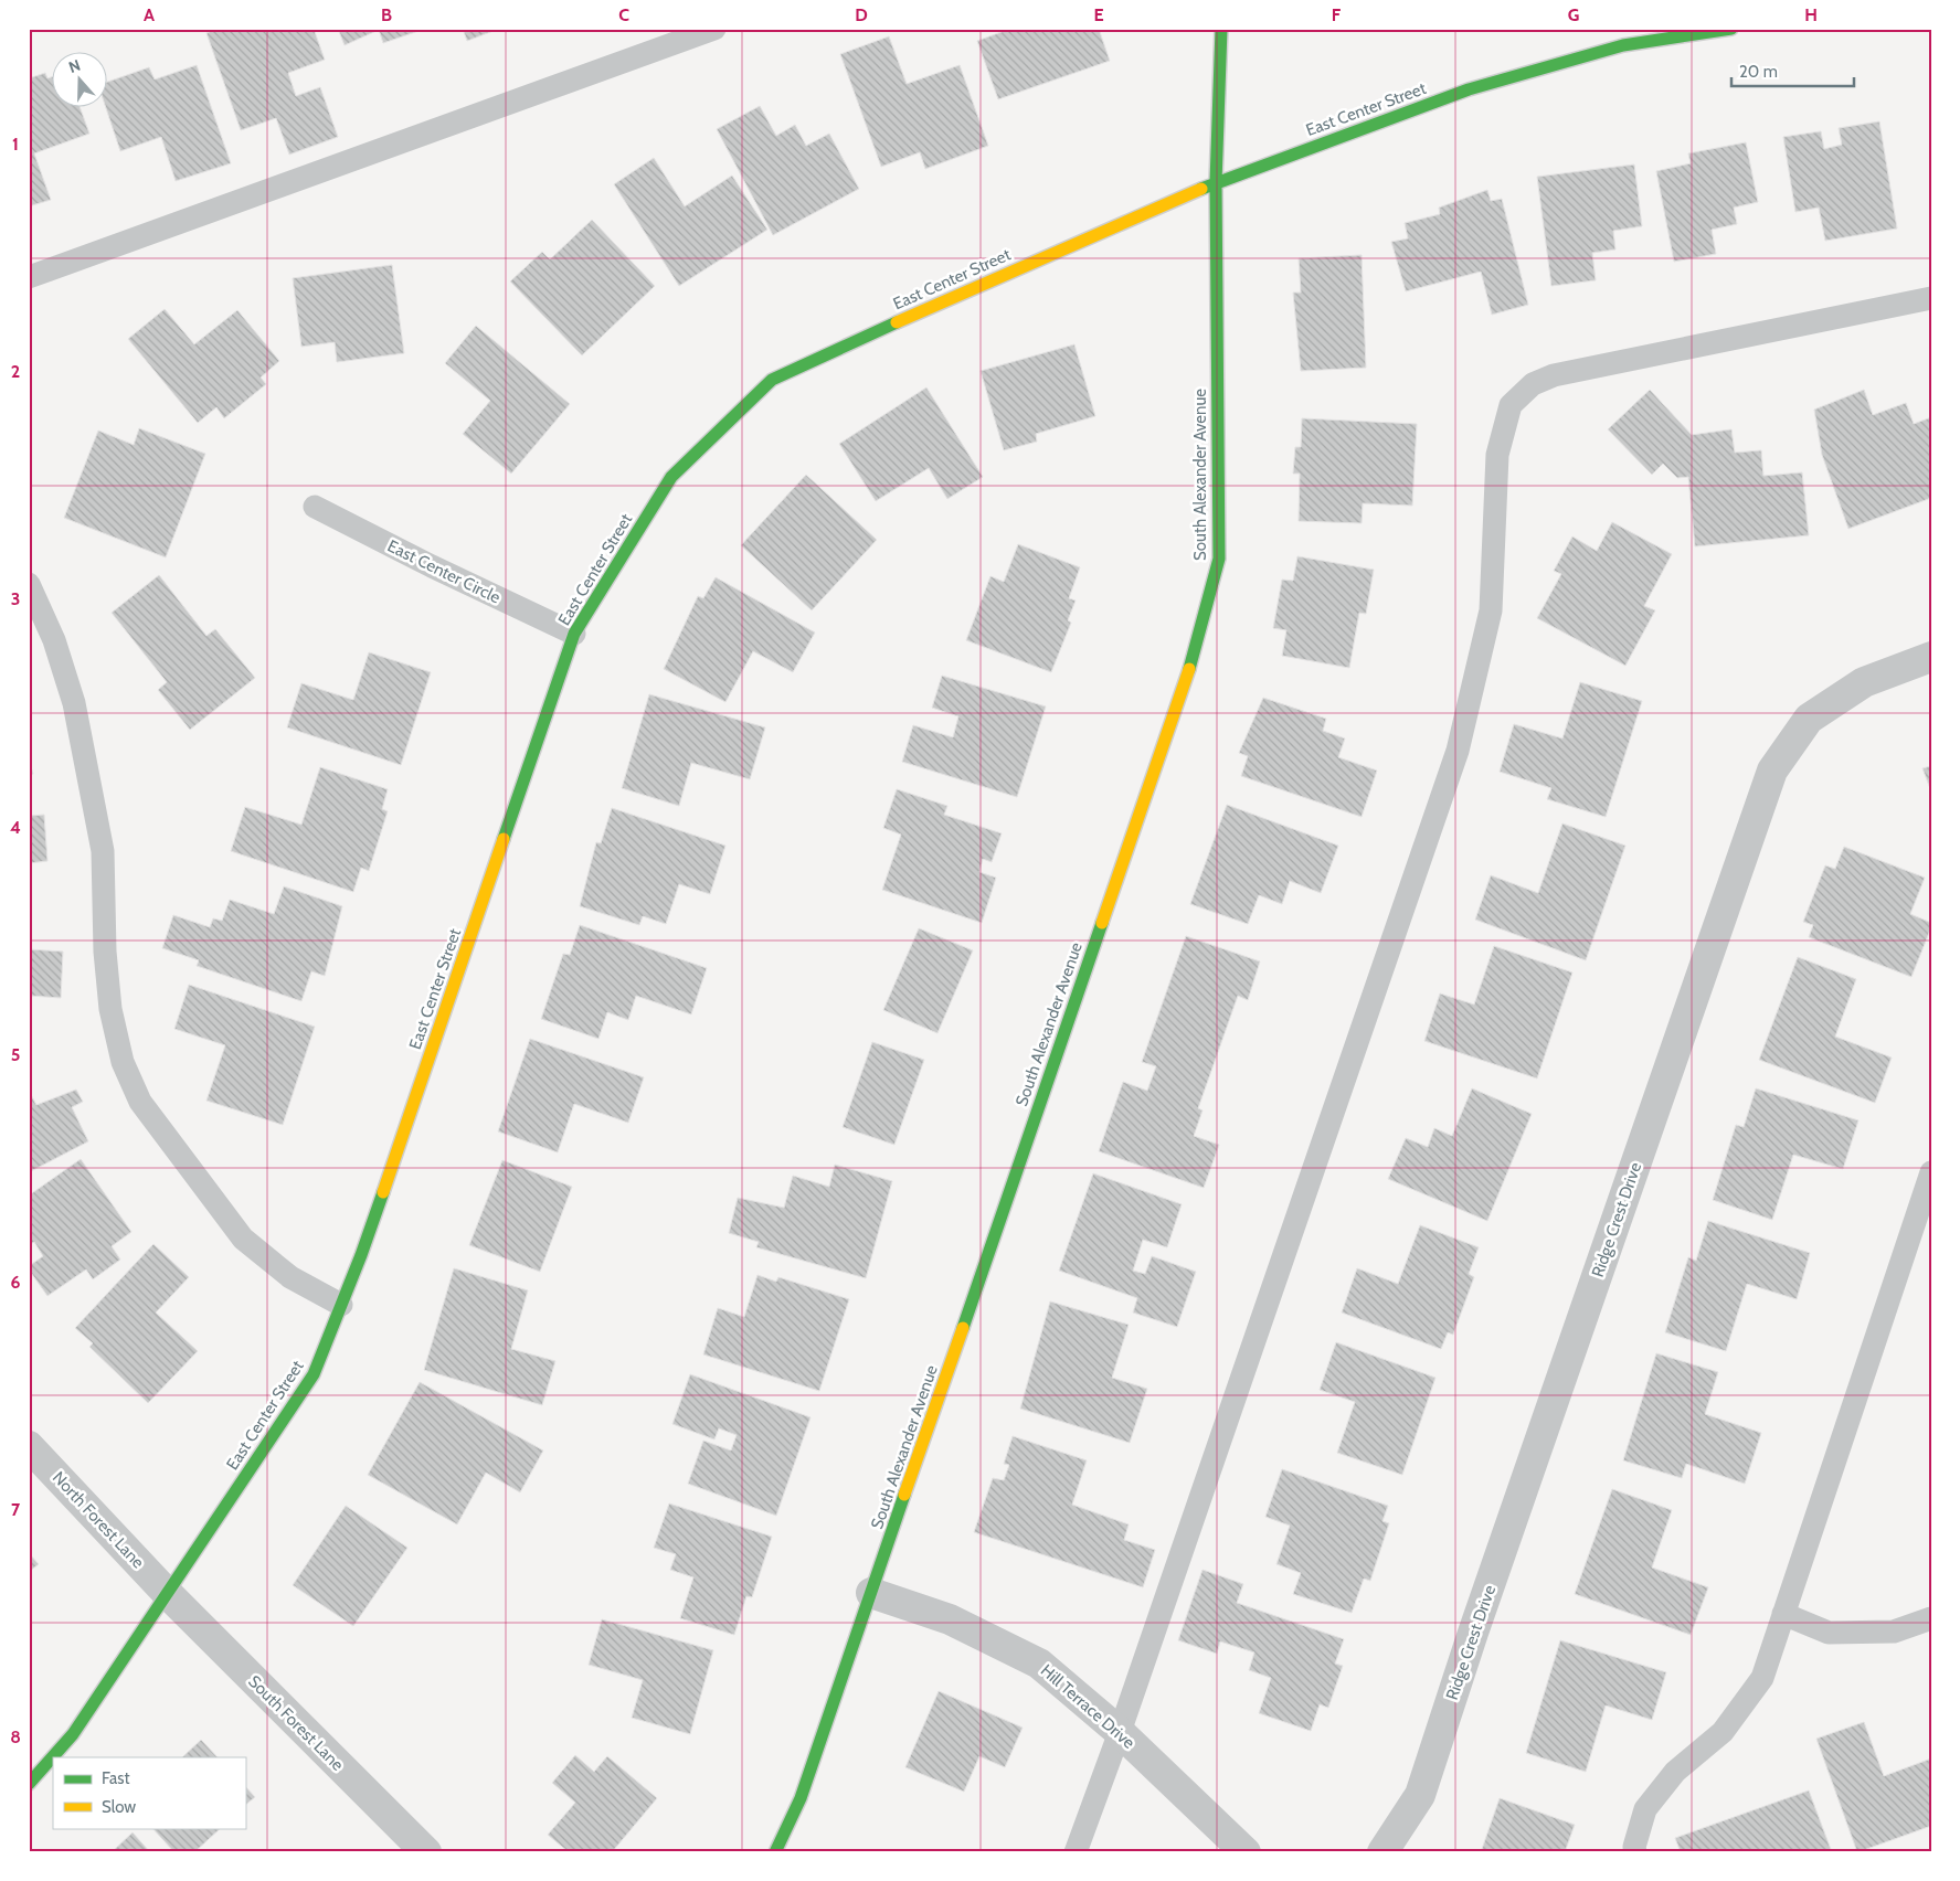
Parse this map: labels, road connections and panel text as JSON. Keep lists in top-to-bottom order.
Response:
{
  "streets": {
    "street": [
      "East Center Street",
      "South Alexander Avenue",
      "Ridge Crest Drive",
      "North Forest Lane",
      "Hill Terrace Drive",
      "South Forest Lane"
    ],
    "lane": ["East Center Circle"]
  },
  "crossings": [
    ["East Center Street", "South Alexander Avenue"],
    ["East Center Street", "East Center Circle"],
    ["East Center Street", "North Forest Lane"],
    ["East Center Street", "South Forest Lane"],
    ["South Alexander Avenue", "Hill Terrace Drive"],
    ["North Forest Lane", "South Forest Lane"]
  ],
  "legend": ["Fast", "Slow"],
  "scale_bar": "20 m",
  "north": "top",
  "grid": {
    "columns": [
      "A",
      "B",
      "C",
      "D",
      "E",
      "F",
      "G",
      "H"
    ],
    "rows": [
      "1",
      "2",
      "3",
      "4",
      "5",
      "6",
      "7",
      "8"
    ]
  }
}
